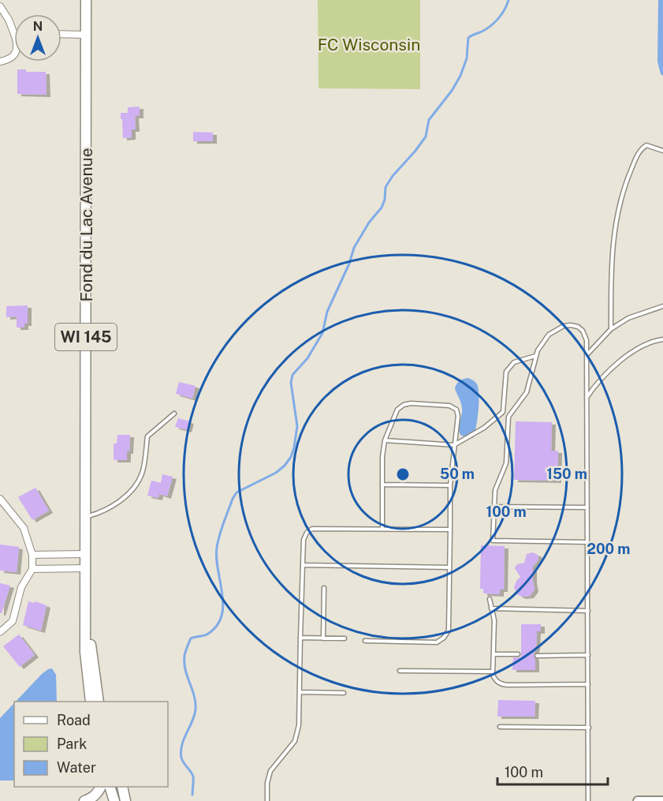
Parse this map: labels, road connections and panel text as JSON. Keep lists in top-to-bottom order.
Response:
{
  "streets": {
    "main road": ["Fond du Lac Avenue", "WI 145"]
  },
  "parks": ["FC Wisconsin"],
  "legend": ["Road", "Park", "Water"],
  "scale_bar": "100 m",
  "north": "top",
  "rings": [
    "50 m",
    "150 m",
    "100 m",
    "200 m"
  ]
}
